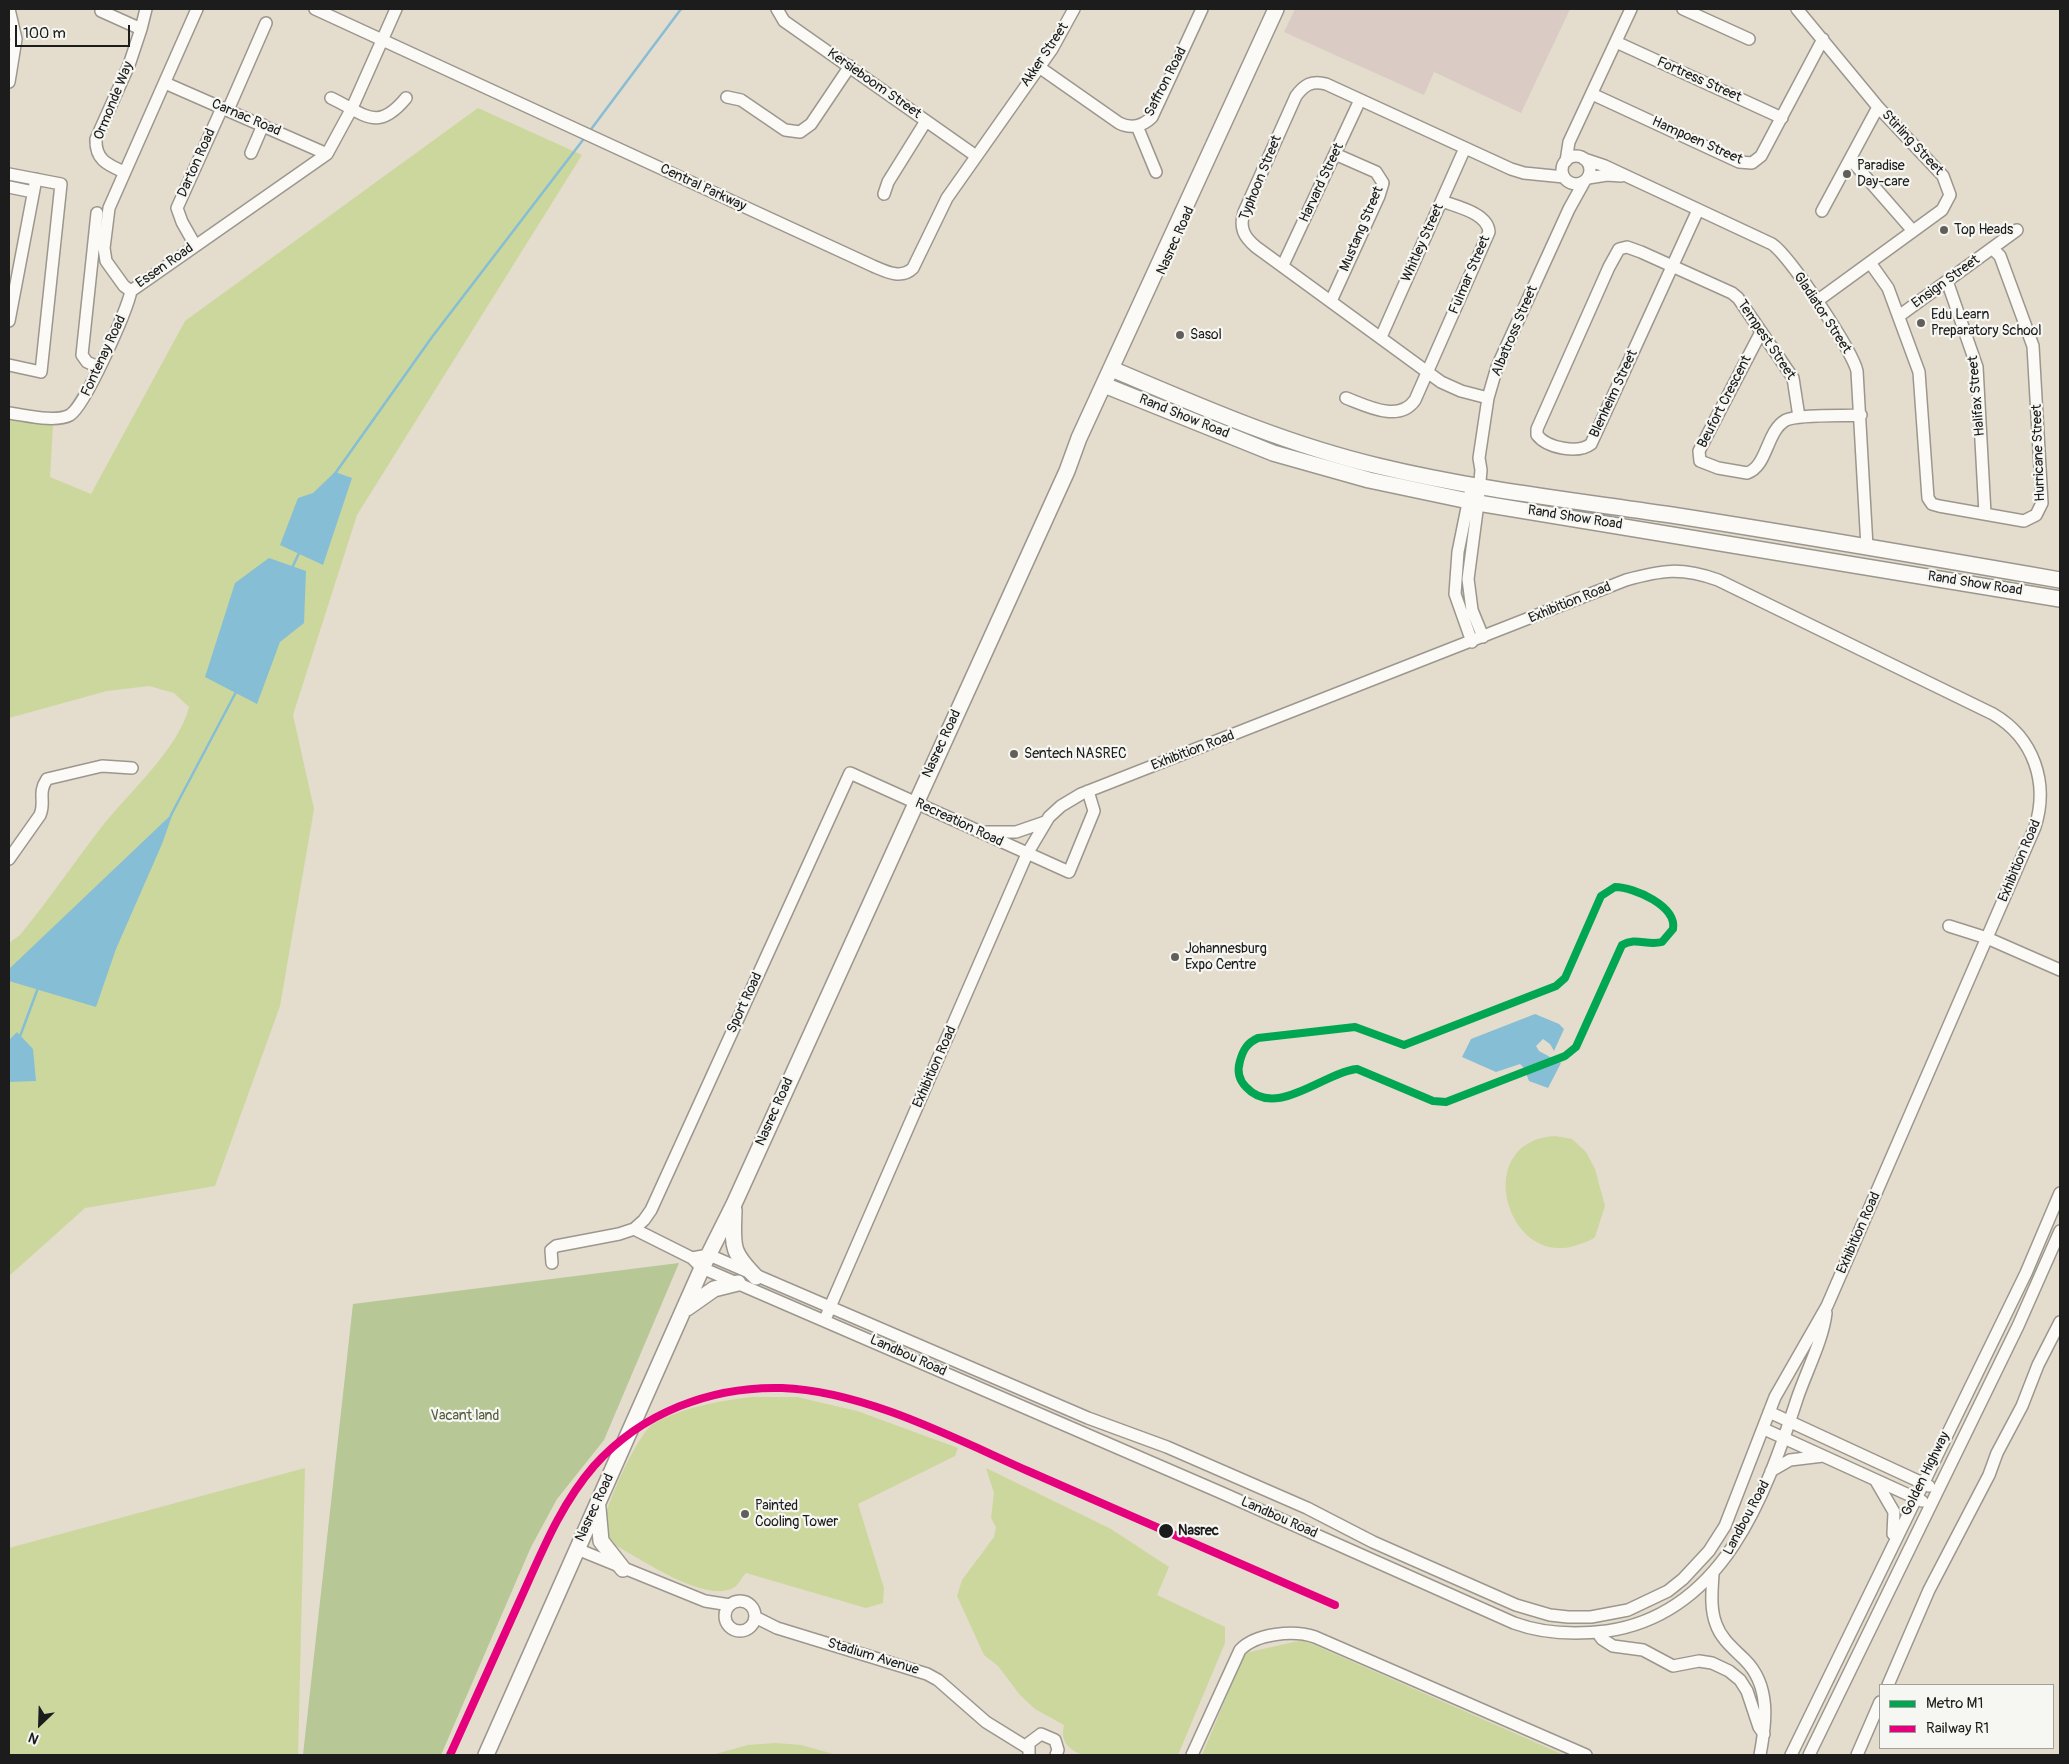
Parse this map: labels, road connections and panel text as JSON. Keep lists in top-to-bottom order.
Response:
{
  "streets": {
    "main road": ["Nasrec Road", "Rand Show Road"],
    "street": [
      "Akker Street",
      "Fortress Street",
      "Saffron Road",
      "Kersieboom Street",
      "Ormonde Way",
      "Carnac Road",
      "Hampoen Street",
      "Stirling Street",
      "Darton Road",
      "Typhoon Street",
      "Harvard Street",
      "Central Parkway",
      "Mustang Street",
      "Whitley Street",
      "Essen Road",
      "Fulmar Street",
      "Ensign Street",
      "Gladiator Street",
      "Albatross Street",
      "Tempest Street",
      "Fontenay Road",
      "Blenheim Street",
      "Halifax Street",
      "Beufort Crescent",
      "Hurricane Street",
      "Exhibition Road",
      "Recreation Road",
      "Sport Road",
      "Landbou Road",
      "Golden Highway",
      "Stadium Avenue"
    ]
  },
  "crossings": [
    ["Akker Street", "Saffron Road"],
    ["Akker Street", "Central Parkway"],
    ["Fortress Street", "Hampoen Street"],
    ["Kersieboom Street", "Central Parkway"],
    ["Ormonde Way", "Essen Road"],
    ["Carnac Road", "Darton Road"],
    ["Carnac Road", "Essen Road"],
    ["Hampoen Street", "Stirling Street"],
    ["Stirling Street", "Gladiator Street"],
    ["Stirling Street", "Hurricane Street"],
    ["Darton Road", "Essen Road"],
    ["Typhoon Street", "Harvard Street"],
    ["Typhoon Street", "Mustang Street"],
    ["Typhoon Street", "Whitley Street"],
    ["Typhoon Street", "Fulmar Street"],
    ["Typhoon Street", "Gladiator Street"],
    ["Typhoon Street", "Albatross Street"],
    ["Harvard Street", "Mustang Street"],
    ["Central Parkway", "Essen Road"],
    ["Nasrec Road", "Rand Show Road"],
    ["Nasrec Road", "Recreation Road"],
    ["Nasrec Road", "Landbou Road"],
    ["Whitley Street", "Fulmar Street"],
    ["Essen Road", "Fontenay Road"],
    ["Ensign Street", "Halifax Street"],
    ["Ensign Street", "Hurricane Street"],
    ["Gladiator Street", "Albatross Street"],
    ["Gladiator Street", "Blenheim Street"],
    ["Gladiator Street", "Beufort Crescent"],
    ["Gladiator Street", "Rand Show Road"],
    ["Albatross Street", "Rand Show Road"],
    ["Tempest Street", "Blenheim Street"],
    ["Tempest Street", "Beufort Crescent"],
    ["Halifax Street", "Hurricane Street"],
    ["Exhibition Road", "Recreation Road"],
    ["Exhibition Road", "Landbou Road"],
    ["Recreation Road", "Sport Road"]
  ],
  "parks": ["Vacant land"],
  "places": [
    "Paradise Day-care",
    "Top Heads",
    "Edu Learn Preparatory School",
    "Sasol",
    "Sentech NASREC",
    "Johannesburg Expo Centre",
    "Painted Cooling Tower",
    "Nasrec"
  ],
  "lines": ["metro line M1", "rail line R1"],
  "legend": ["Metro M1", "Railway R1"],
  "scale_bar": "100 m",
  "north": "bottom left"
}
